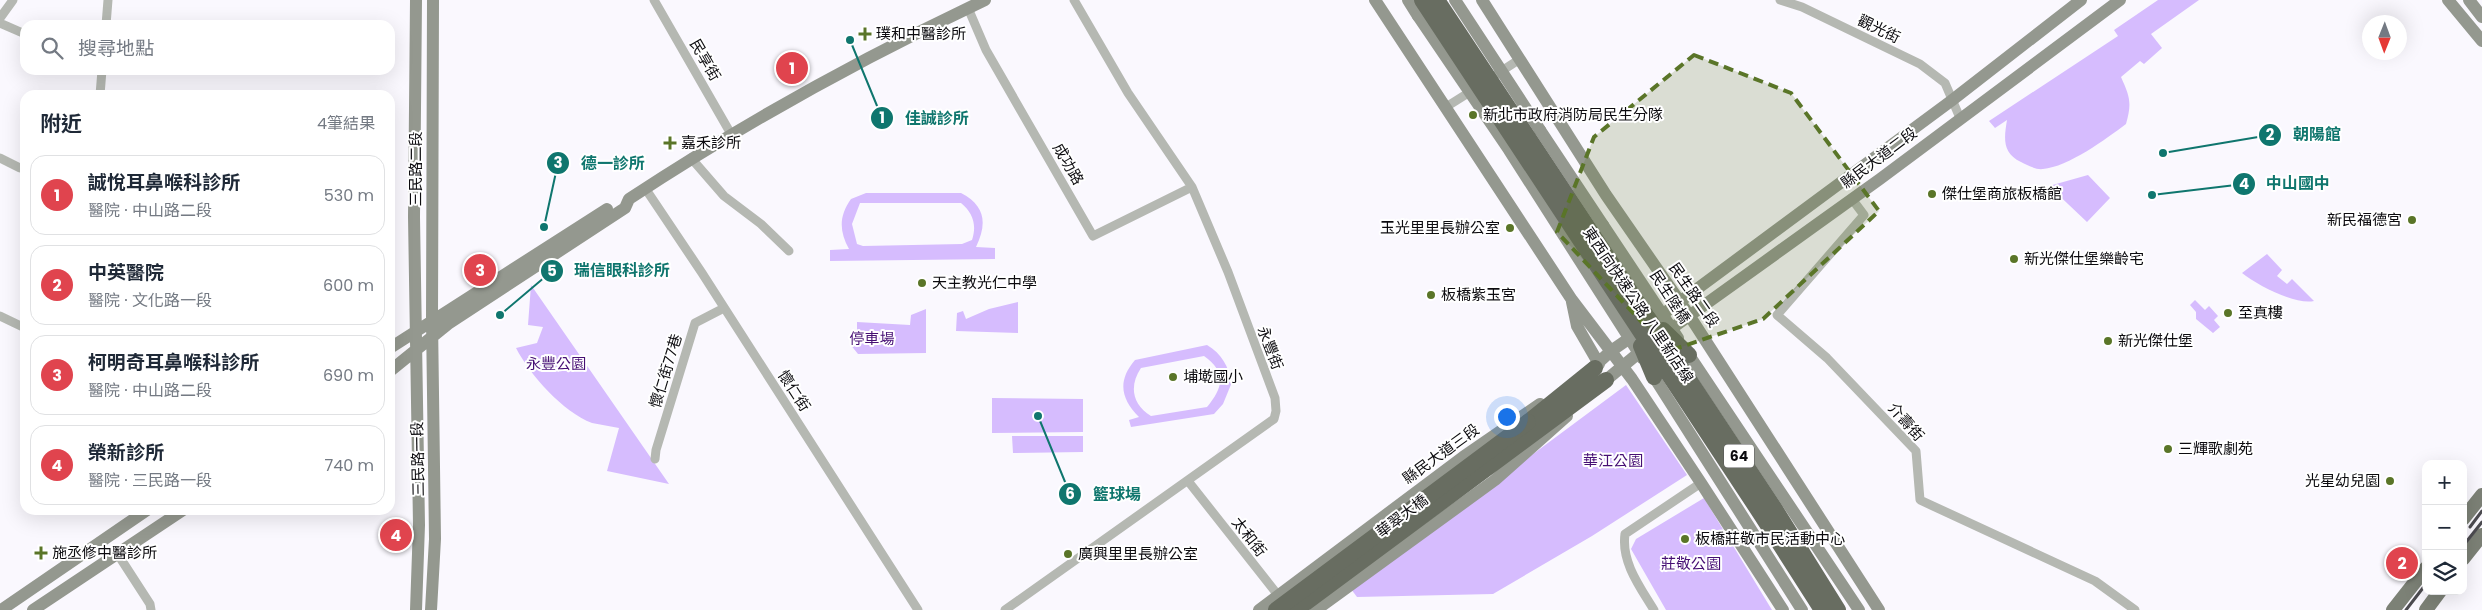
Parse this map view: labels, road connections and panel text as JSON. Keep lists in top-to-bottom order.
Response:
{
  "streets": {
    "highway": ["東西向快速公路 八里新店線", "64", "華翠大橋"],
    "main road": [
      "縣民大道二段",
      "三民路二段",
      "民生路二段",
      "民生陸橋",
      "縣民大道三段",
      "三民路一段"
    ],
    "street": [
      "觀光街",
      "民享街",
      "成功路",
      "永豐街",
      "懷仁街77巷",
      "懷仁街",
      "介壽街",
      "太和街"
    ]
  },
  "crossings": [
    ["觀光街", "縣民大道二段"],
    ["縣民大道二段", "民生路二段"],
    ["縣民大道二段", "介壽街"],
    ["縣民大道二段", "縣民大道三段"],
    ["成功路", "永豐街"],
    ["三民路二段", "三民路一段"],
    ["永豐街", "太和街"],
    ["懷仁街77巷", "懷仁街"],
    ["縣民大道三段", "華翠大橋"],
    ["縣民大道三段", "太和街"],
    ["華翠大橋", "太和街"]
  ],
  "parks": [
    "停車場",
    "永豐公園",
    "華江公園",
    "莊敬公園"
  ],
  "places": {
    "health": ["璞和中醫診所", "嘉禾診所", "施丞修中醫診所"],
    "other": [
      "佳誠診所",
      "新北市政府消防局民生分隊",
      "朝陽館",
      "傑仕堡商旅板橋館",
      "中山國中",
      "新民福德宮",
      "德一診所",
      "玉光里里長辦公室",
      "新光傑仕堡樂齡宅",
      "天主教光仁中學",
      "板橋紫玉宮",
      "至真樓",
      "瑞信眼科診所",
      "新光傑仕堡",
      "埔墘國小",
      "籃球場",
      "三輝歌劇苑",
      "光星幼兒園",
      "板橋莊敬市民活動中心",
      "廣興里里長辦公室"
    ]
  },
  "north": "bottom",
  "page": {
    "search": "搜尋地點",
    "pins": [
      "1",
      "3",
      "4",
      "2"
    ],
    "heading": ["附近", "4筆結果"],
    "list": [
      {
        "mark": "1",
        "name": "誠悅耳鼻喉科診所",
        "note": "醫院 · 中山路二段",
        "value": "530 m"
      },
      {
        "mark": "2",
        "name": "中英醫院",
        "note": "醫院 · 文化路一段",
        "value": "600 m"
      },
      {
        "mark": "3",
        "name": "柯明奇耳鼻喉科診所",
        "note": "醫院 · 中山路二段",
        "value": "690 m"
      },
      {
        "mark": "4",
        "name": "榮新診所",
        "note": "醫院 · 三民路一段",
        "value": "740 m"
      }
    ],
    "map_buttons": ["+", "−"]
  }
}
